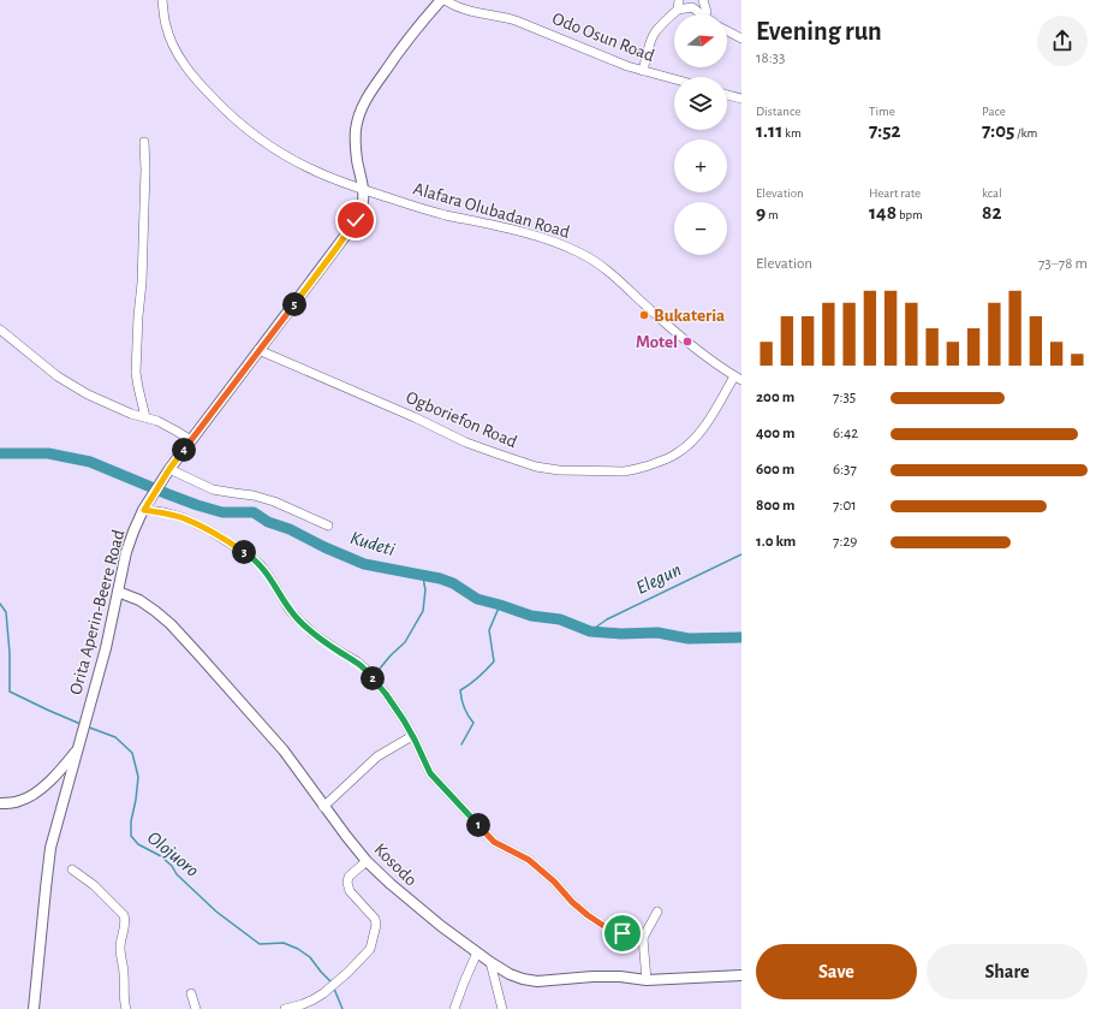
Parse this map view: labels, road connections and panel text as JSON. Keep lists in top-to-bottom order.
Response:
{
  "streets": {
    "main road": ["Orita Aperin-Beere Road", "Kosodo"],
    "street": ["Odo Osun Road", "Alafara Olubadan Road", "Ogboriefon Road"]
  },
  "crossings": [
    ["Odo Osun Road", "Orita Aperin-Beere Road"],
    ["Alafara Olubadan Road", "Ogboriefon Road"],
    ["Alafara Olubadan Road", "Orita Aperin-Beere Road"],
    ["Ogboriefon Road", "Orita Aperin-Beere Road"],
    ["Orita Aperin-Beere Road", "Kosodo"]
  ],
  "water": ["Kudeti", "Elegun", "Olojuoro"],
  "places": ["Bukateria", "Motel"],
  "north": "right",
  "page": {
    "heading": ["Evening run", "18:33"],
    "map_buttons": ["+", "−"],
    "stats": [
      ["Distance", "1.11 km"],
      ["Time", "7:52"],
      ["Pace", "7:05 /km"],
      ["Elevation", "9 m"],
      ["Heart rate", "148 bpm"],
      ["kcal", "82"]
    ],
    "chart": ["Elevation", "73–78 m"],
    "pins": [
      "5",
      "4",
      "3",
      "2",
      "1"
    ],
    "list": [
      {
        "name": "200 m",
        "note": "7:35"
      },
      {
        "name": "400 m",
        "note": "6:42"
      },
      {
        "name": "600 m",
        "note": "6:37"
      },
      {
        "name": "800 m",
        "note": "7:01"
      },
      {
        "name": "1.0 km",
        "note": "7:29"
      }
    ],
    "buttons": ["Save", "Share"]
  }
}
